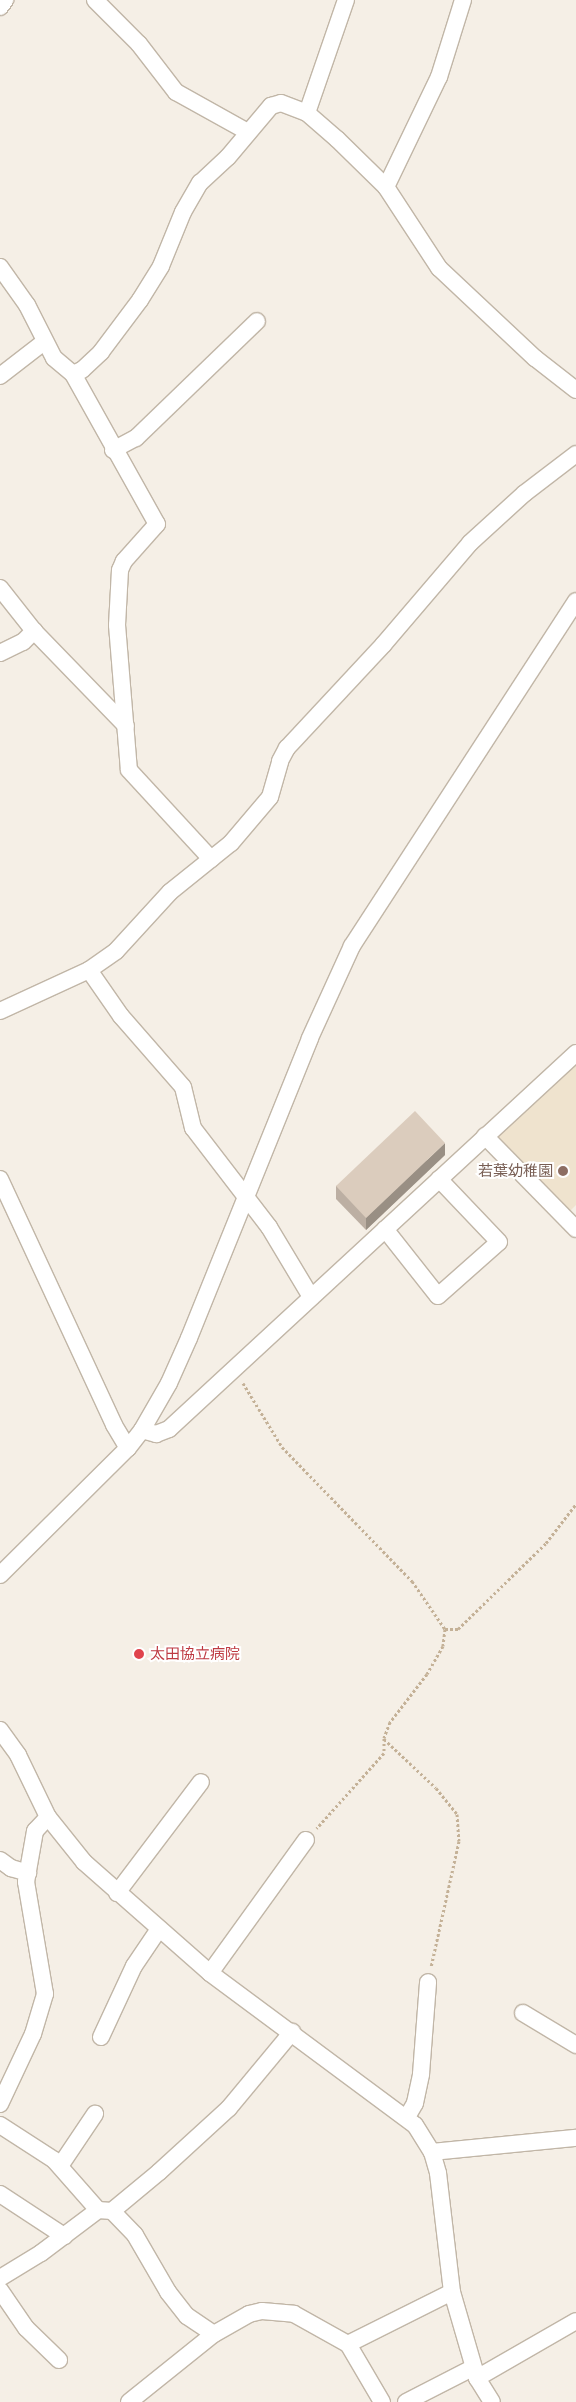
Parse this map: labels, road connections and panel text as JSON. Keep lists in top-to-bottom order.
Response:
{
  "places": ["若葉幼稚園", "太田協立病院"]
}
